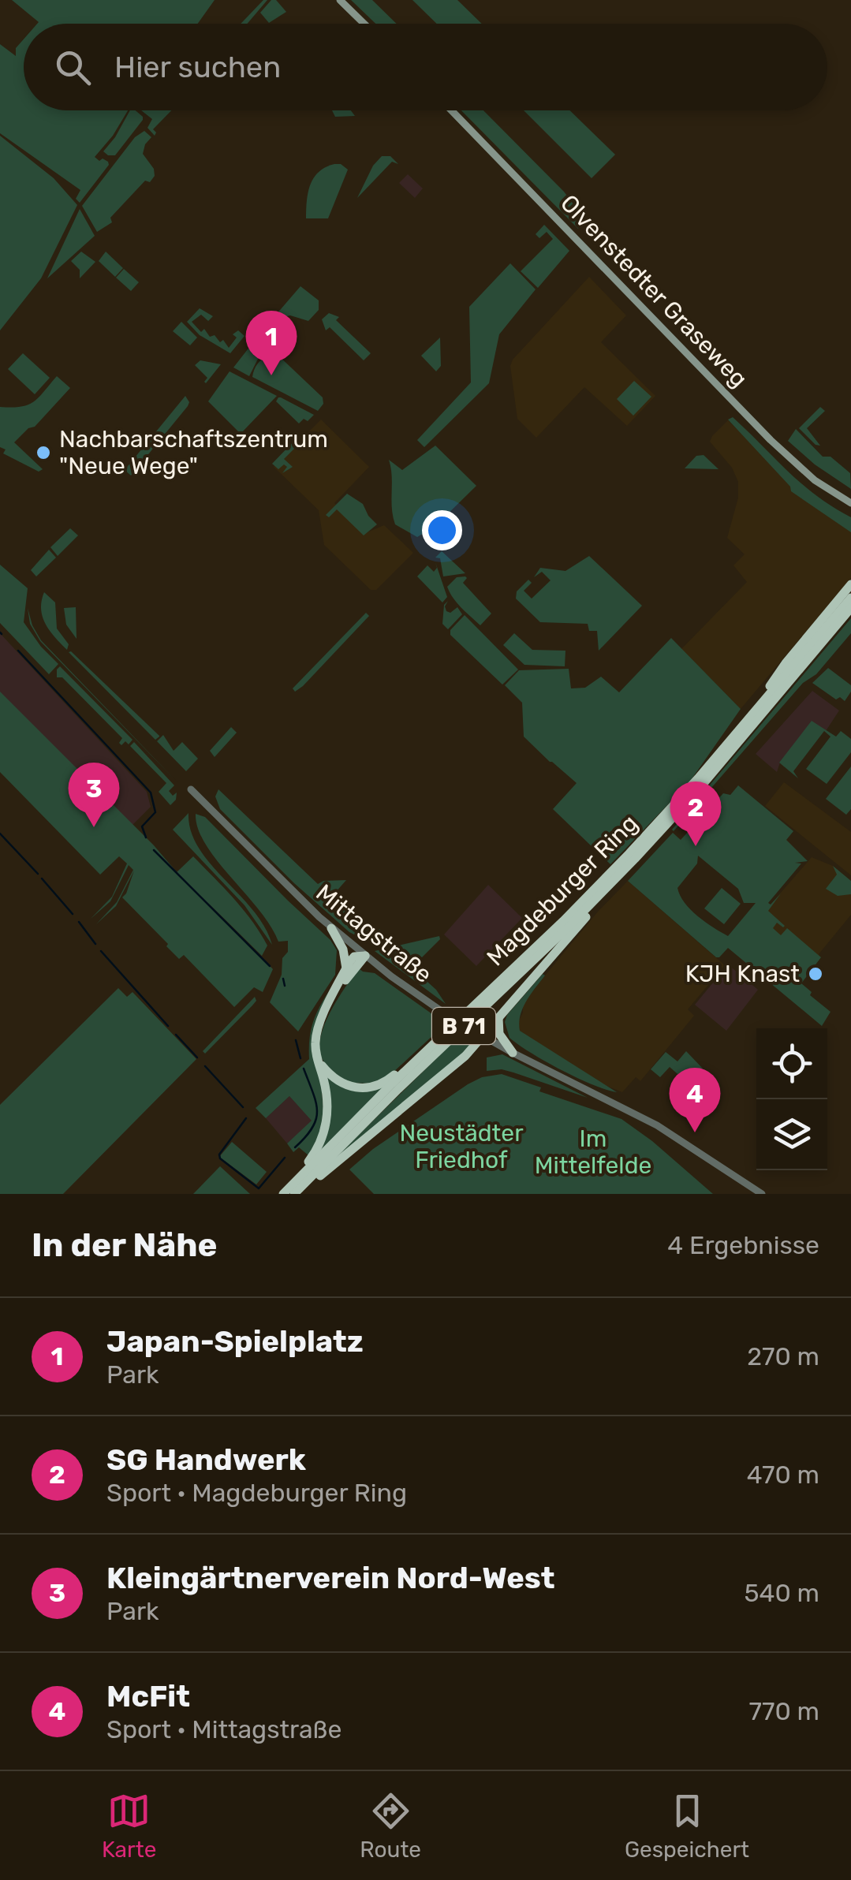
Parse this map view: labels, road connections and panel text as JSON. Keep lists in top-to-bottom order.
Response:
{
  "streets": {
    "highway": ["Magdeburger Ring", "B 71"],
    "main road": ["Olvenstedter Graseweg"],
    "street": ["Mittagstraße"]
  },
  "parks": ["Neustädter Friedhof", "Im Mittelfelde"],
  "places": ["Nachbarschaftszentrum \"Neue Wege\"", "KJH Knast"],
  "page": {
    "search": "Hier suchen",
    "pins": [
      "1",
      "3",
      "2",
      "4"
    ],
    "heading": ["In der Nähe", "4 Ergebnisse"],
    "list": [
      {
        "mark": "1",
        "name": "Japan-Spielplatz",
        "note": "Park",
        "value": "270 m"
      },
      {
        "mark": "2",
        "name": "SG Handwerk",
        "note": "Sport · Magdeburger Ring",
        "value": "470 m"
      },
      {
        "mark": "3",
        "name": "Kleingärtnerverein Nord-West",
        "note": "Park",
        "value": "540 m"
      },
      {
        "mark": "4",
        "name": "McFit",
        "note": "Sport · Mittagstraße",
        "value": "770 m"
      }
    ],
    "nav": ["Karte", "Route", "Gespeichert"]
  }
}
